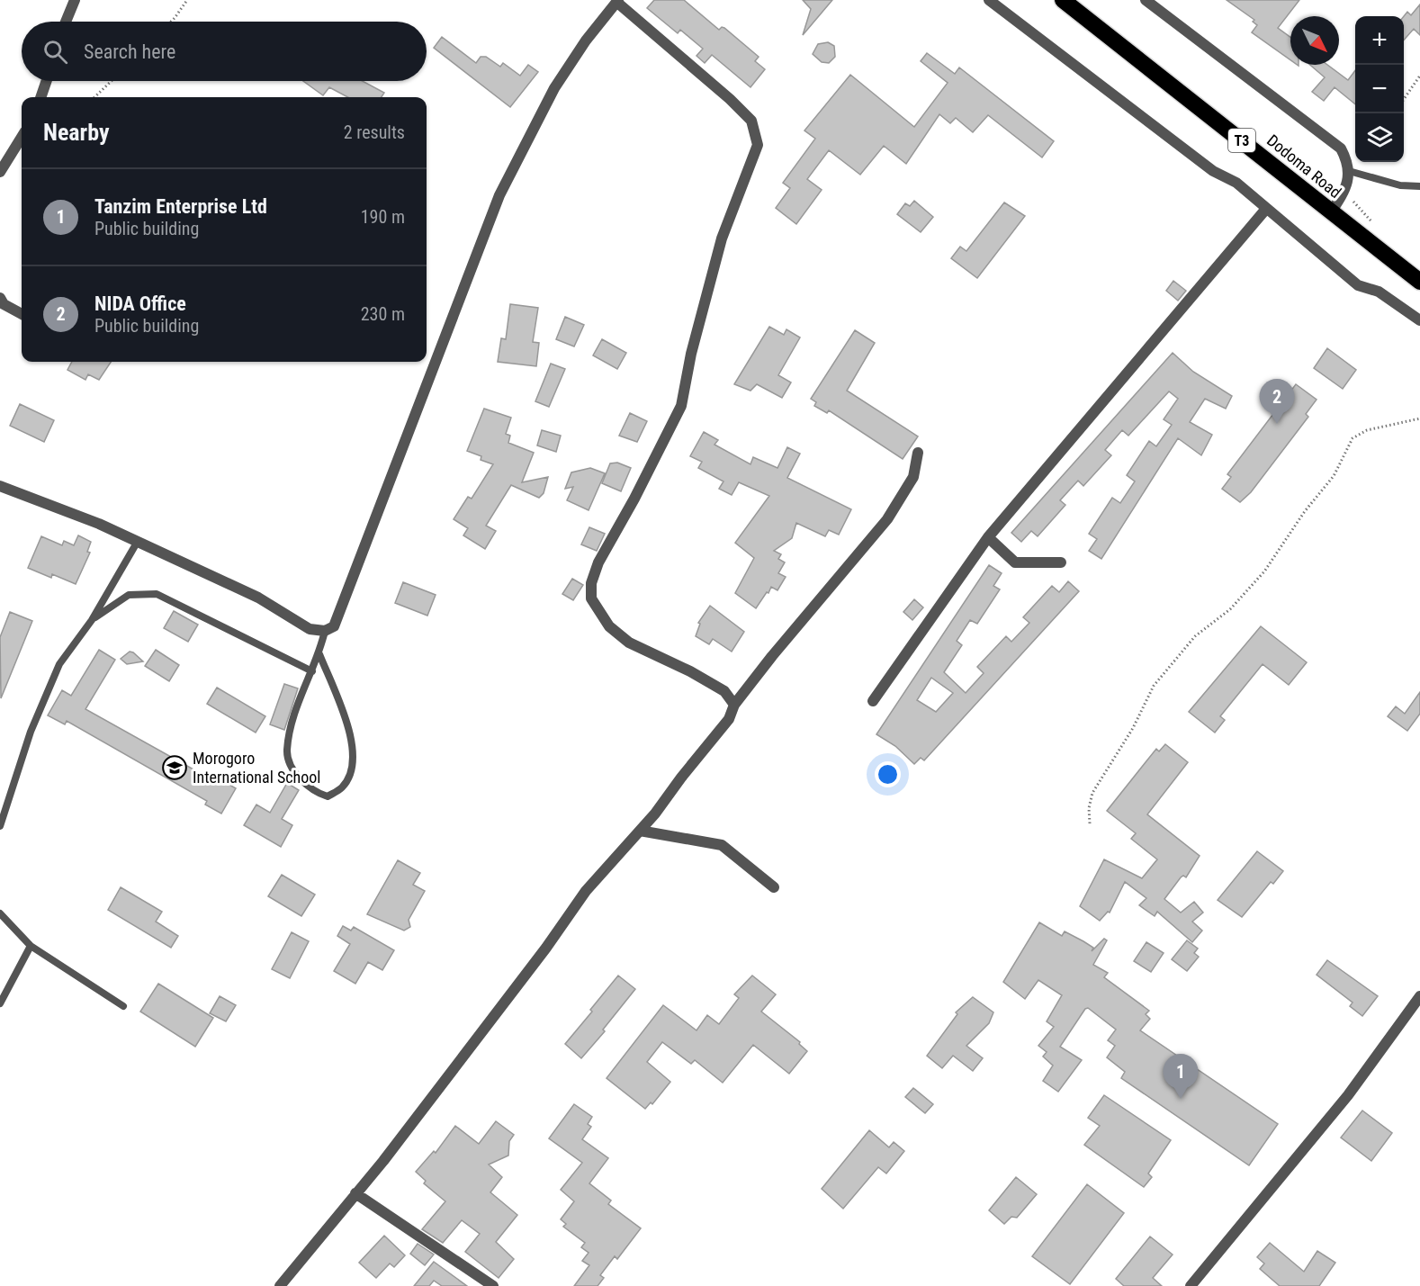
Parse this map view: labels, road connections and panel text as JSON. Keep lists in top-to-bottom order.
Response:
{
  "streets": {
    "highway": ["T3", "Dodoma Road"]
  },
  "places": {
    "school or university": ["Morogoro International School"]
  },
  "north": "bottom right",
  "page": {
    "map_buttons": ["+", "−"],
    "search": "Search here",
    "heading": ["Nearby", "2 results"],
    "list": [
      {
        "mark": "1",
        "name": "Tanzim Enterprise Ltd",
        "note": "Public building",
        "value": "190 m"
      },
      {
        "mark": "2",
        "name": "NIDA Office",
        "note": "Public building",
        "value": "230 m"
      }
    ],
    "pins": ["2", "1"]
  }
}
